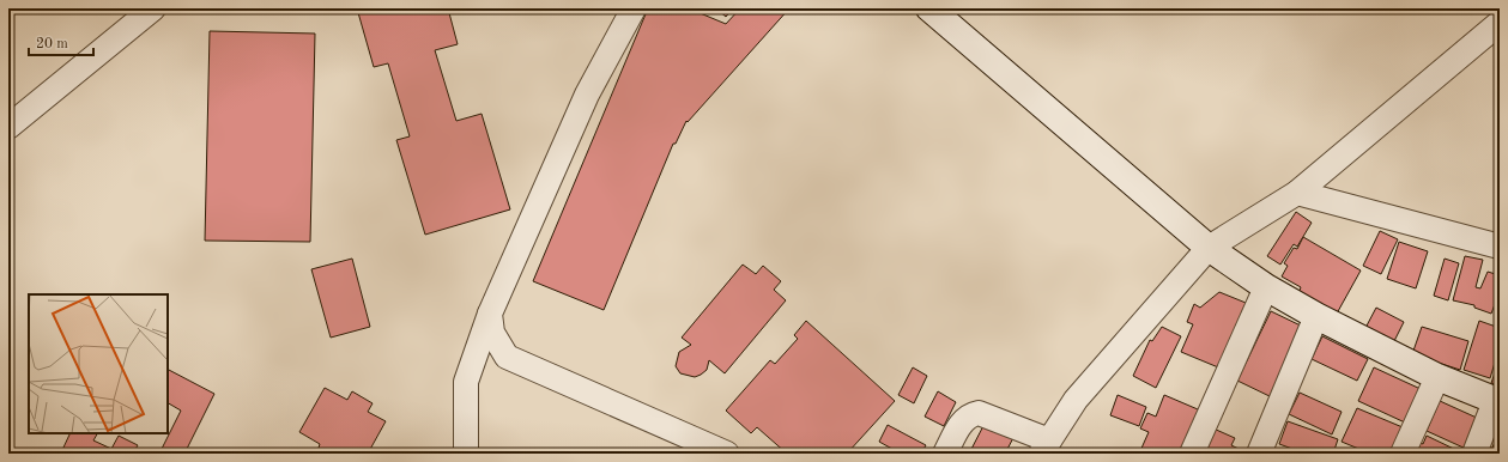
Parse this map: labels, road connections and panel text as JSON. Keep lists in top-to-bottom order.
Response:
{
  "scale_bar": "20 m"
}
